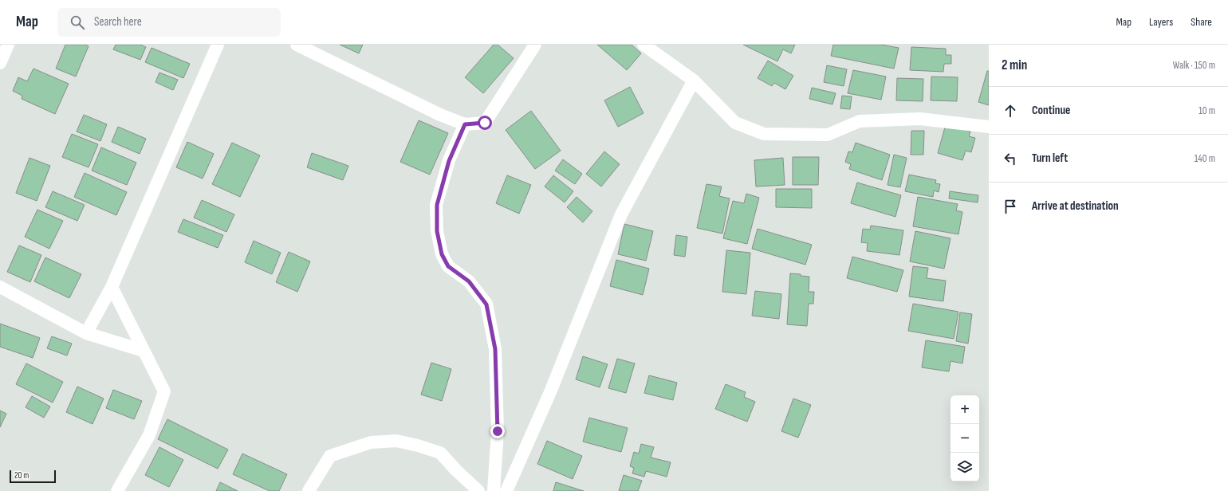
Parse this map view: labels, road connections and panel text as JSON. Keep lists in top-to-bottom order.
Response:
{
  "scale_bar": "20 m",
  "page": {
    "header": "Map",
    "search": "Search here",
    "nav": ["Map", "Layers", "Share"],
    "heading": ["2 min", "Walk · 150 m"],
    "list": [
      ["Continue", "10 m"],
      ["Turn left", "140 m"],
      "Arrive at destination"
    ],
    "map_buttons": ["+", "−"],
    "scale": "20 m"
  }
}
